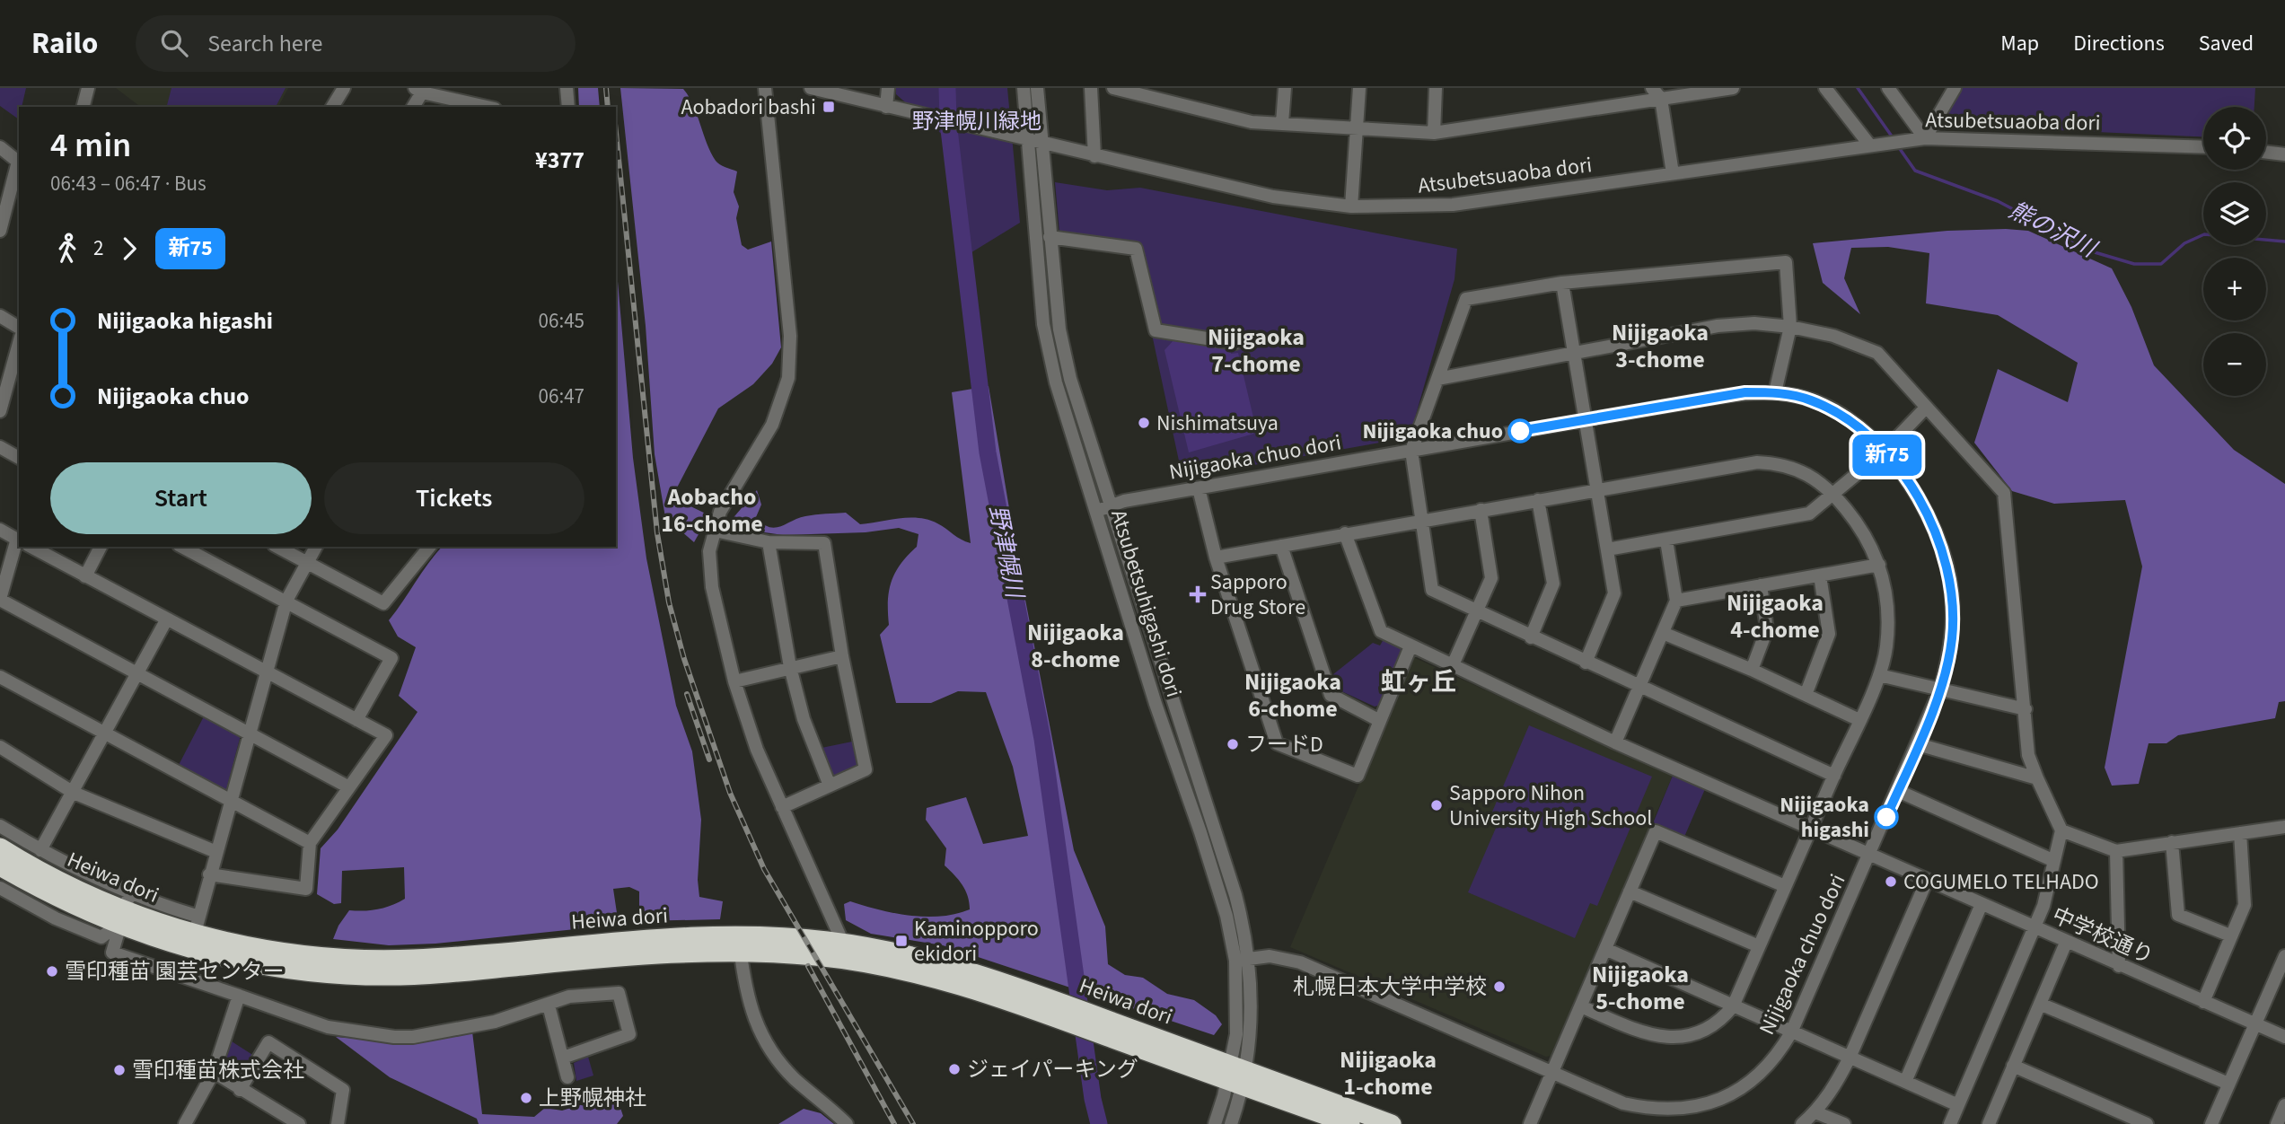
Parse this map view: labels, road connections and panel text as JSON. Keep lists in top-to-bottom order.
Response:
{
  "streets": {
    "highway": ["Heiwa dori"],
    "street": [
      "Atsubetsuaoba dori",
      "Nijigaoka chuo dori",
      "Atsubetsuhigashi dori",
      "中学校通り"
    ]
  },
  "crossings": [
    ["Atsubetsuaoba dori", "Atsubetsuhigashi dori"],
    ["Nijigaoka chuo dori", "Atsubetsuhigashi dori"],
    ["Nijigaoka chuo dori", "中学校通り"],
    ["Atsubetsuhigashi dori", "Heiwa dori"]
  ],
  "districts": [
    "Nijigaoka 3-chome",
    "Nijigaoka 7-chome",
    "Aobacho 16-chome",
    "Nijigaoka 4-chome",
    "Nijigaoka 8-chome",
    "Nijigaoka 6-chome",
    "虹ヶ丘",
    "Nijigaoka 5-chome",
    "Nijigaoka 1-chome"
  ],
  "water": ["熊の沢川", "野津幌川"],
  "parks": ["野津幌川緑地"],
  "places": {
    "transit": ["Aobadori bashi", "Kaminopporo ekidori"],
    "other": [
      "Nishimatsuya",
      "Nijigaoka chuo",
      "フードD",
      "Sapporo Nihon University High School",
      "Nijigaoka higashi",
      "COGUMELO TELHADO",
      "雪印種苗 園芸センター",
      "札幌日本大学中学校",
      "ジェイパーキング",
      "雪印種苗株式会社",
      "上野幌神社"
    ],
    "health": ["Sapporo Drug Store"]
  },
  "lines": ["bus line 新75"],
  "page": {
    "header": "Railo",
    "search": "Search here",
    "nav": ["Map", "Directions", "Saved"],
    "on_map": "新75",
    "map_buttons": ["+", "−"],
    "heading": ["4 min", "06:43 – 06:47 · Bus", "¥377"],
    "legs": ["2", "新75"],
    "list": [
      {
        "name": "Nijigaoka higashi",
        "value": "06:45"
      },
      {
        "name": "Nijigaoka chuo",
        "value": "06:47"
      }
    ],
    "buttons": ["Start", "Tickets"]
  }
}
